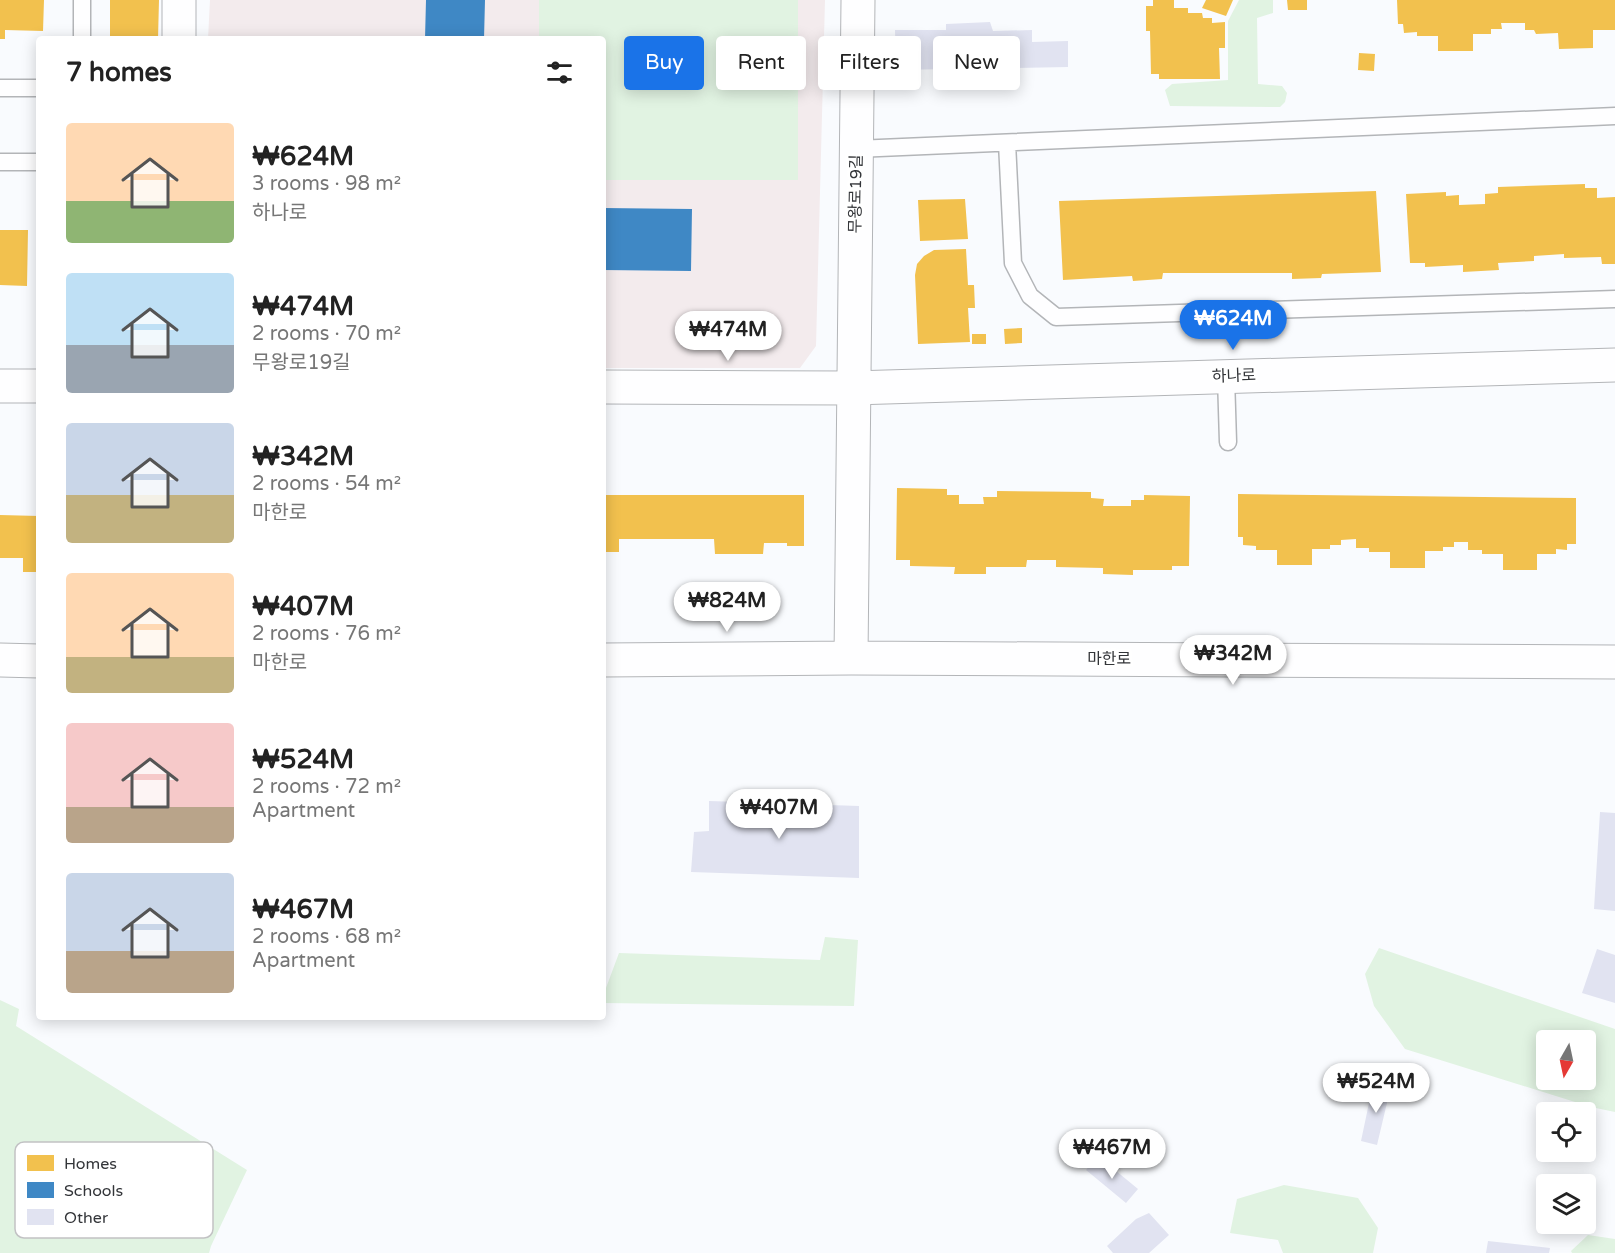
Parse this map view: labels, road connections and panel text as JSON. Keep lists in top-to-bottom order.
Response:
{
  "streets": {
    "street": ["무왕로19길", "하나로", "마한로"]
  },
  "crossings": [
    ["무왕로19길", "하나로"],
    ["무왕로19길", "마한로"]
  ],
  "legend": ["Homes", "Schools", "Other"],
  "north": "bottom",
  "page": {
    "chip": [
      "Buy",
      "Rent",
      "Filters",
      "New"
    ],
    "heading": "7 homes",
    "list": [
      {
        "name": "₩624M",
        "note": "3 rooms · 98 m² · 하나로"
      },
      {
        "name": "₩474M",
        "note": "2 rooms · 70 m² · 무왕로19길"
      },
      {
        "name": "₩342M",
        "note": "2 rooms · 54 m² · 마한로"
      },
      {
        "name": "₩407M",
        "note": "2 rooms · 76 m² · 마한로"
      },
      {
        "name": "₩524M",
        "note": "2 rooms · 72 m² · Apartment"
      },
      {
        "name": "₩467M",
        "note": "2 rooms · 68 m² · Apartment"
      }
    ],
    "price": [
      "₩624M",
      "₩474M",
      "₩824M",
      "₩342M",
      "₩407M",
      "₩524M",
      "₩467M"
    ]
  }
}
